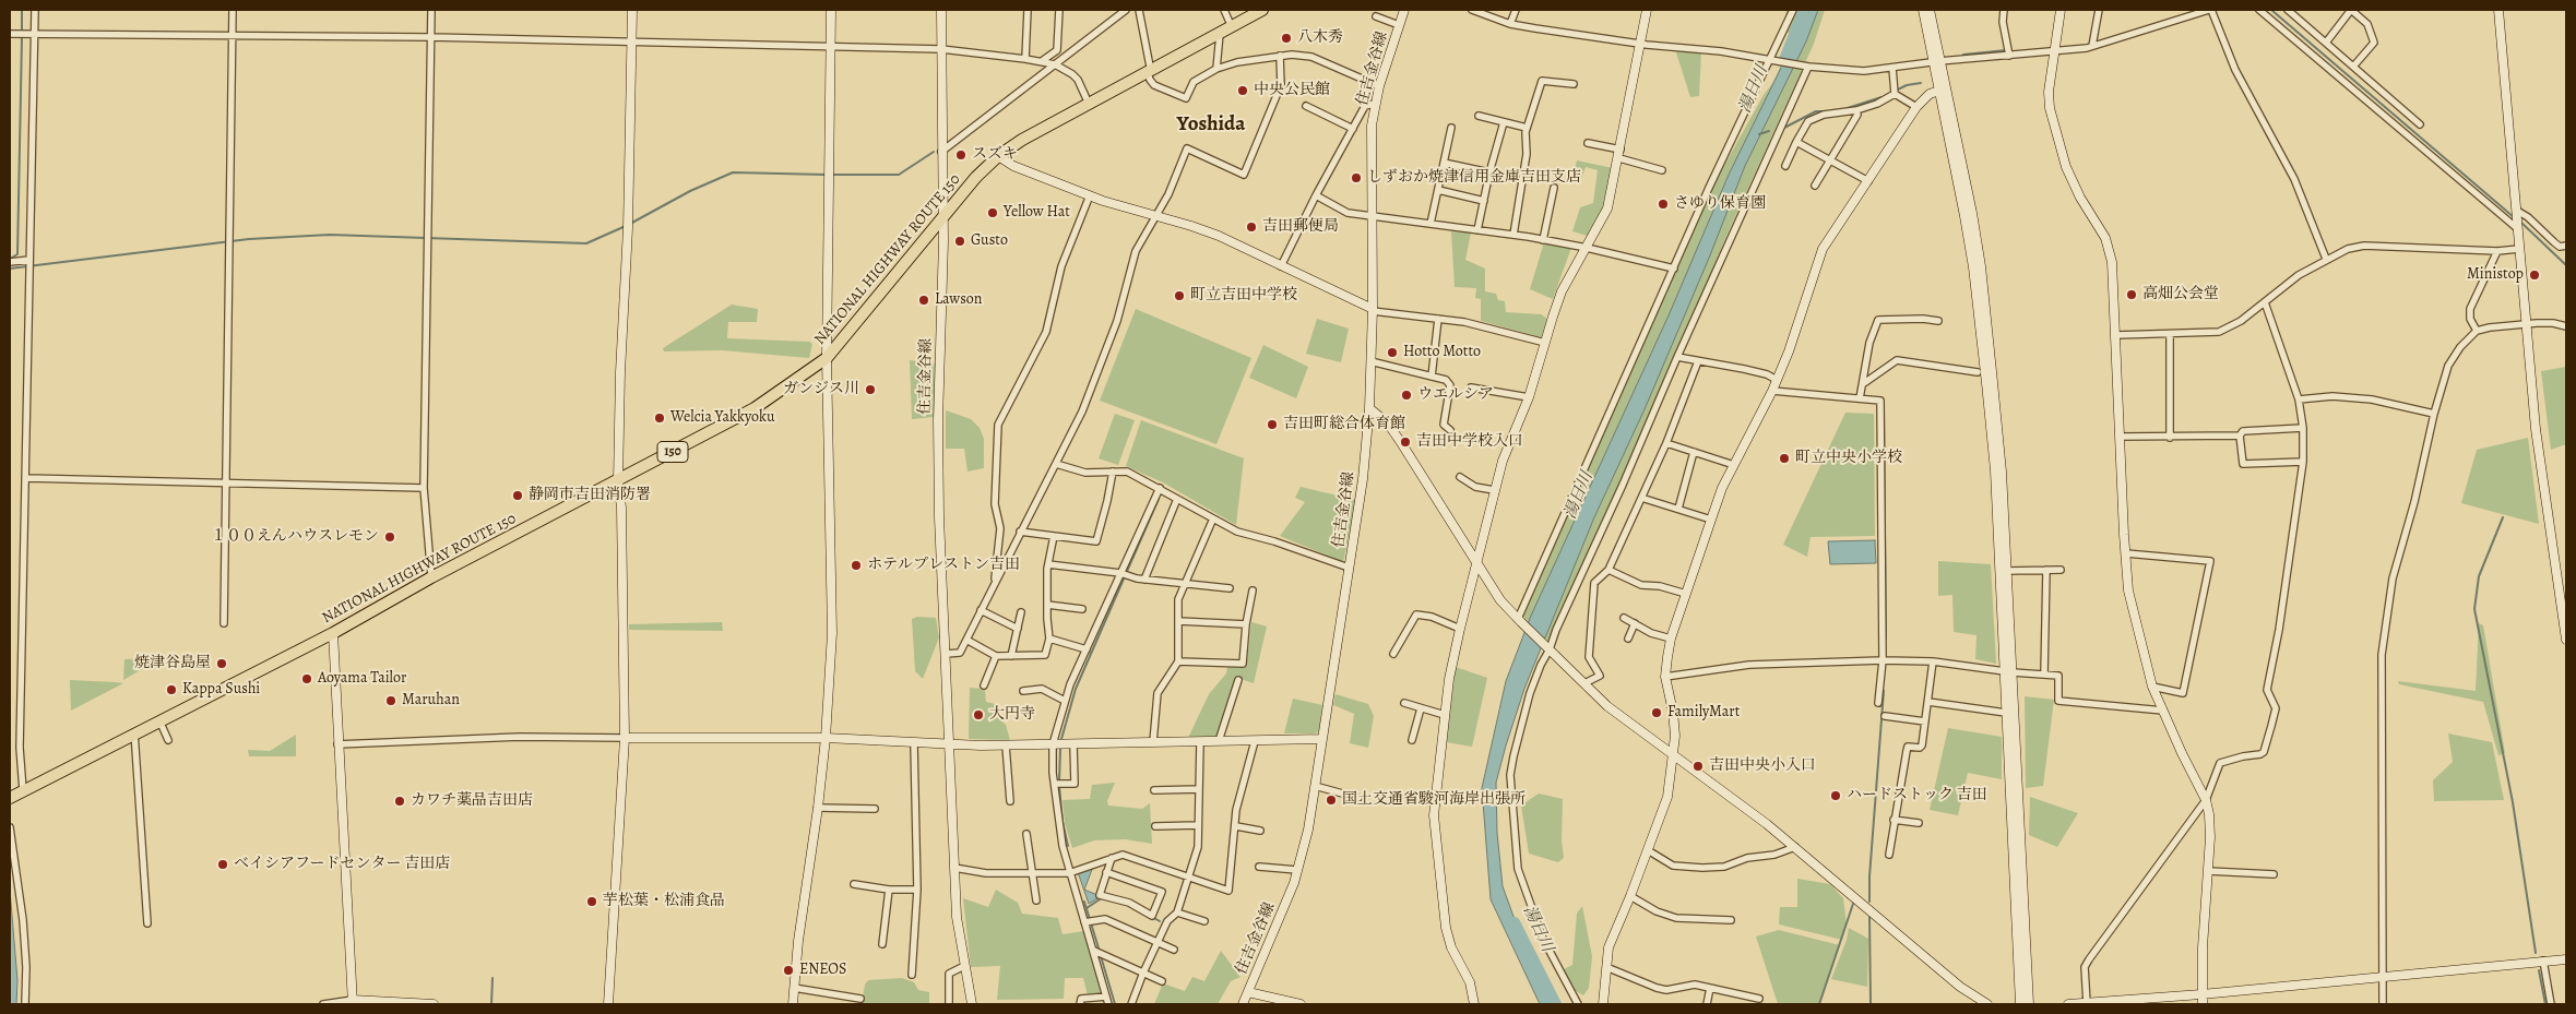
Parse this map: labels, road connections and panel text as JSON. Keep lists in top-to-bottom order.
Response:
{
  "streets": {
    "highway": ["NATIONAL HIGHWAY ROUTE 150", "150"],
    "street": ["住吉金谷線"]
  },
  "crossings": [
    ["住吉金谷線", "NATIONAL HIGHWAY ROUTE 150"]
  ],
  "districts": ["Yoshida"],
  "water": ["湯日川"],
  "places": [
    "八木秀",
    "中央公民館",
    "スズキ",
    "しずおか焼津信用金庫吉田支店",
    "さゆり保育園",
    "Yellow Hat",
    "吉田郵便局",
    "Gusto",
    "Ministop",
    "高畑公会堂",
    "町立吉田中学校",
    "Lawson",
    "Hotto Motto",
    "ガンジス川",
    "ウエルシア",
    "Welcia Yakkyoku",
    "吉田町総合体育館",
    "吉田中学校入口",
    "町立中央小学校",
    "静岡市吉田消防署",
    "１００えんハウスレモン",
    "ホテルプレストン吉田",
    "焼津谷島屋",
    "Aoyama Tailor",
    "Kappa Sushi",
    "Maruhan",
    "FamilyMart",
    "大円寺",
    "吉田中央小入口",
    "ハードストック 吉田",
    "国土交通省駿河海岸出張所",
    "カワチ薬品吉田店",
    "ベイシアフードセンター 吉田店",
    "芋松葉・松浦食品",
    "ENEOS"
  ]
}
